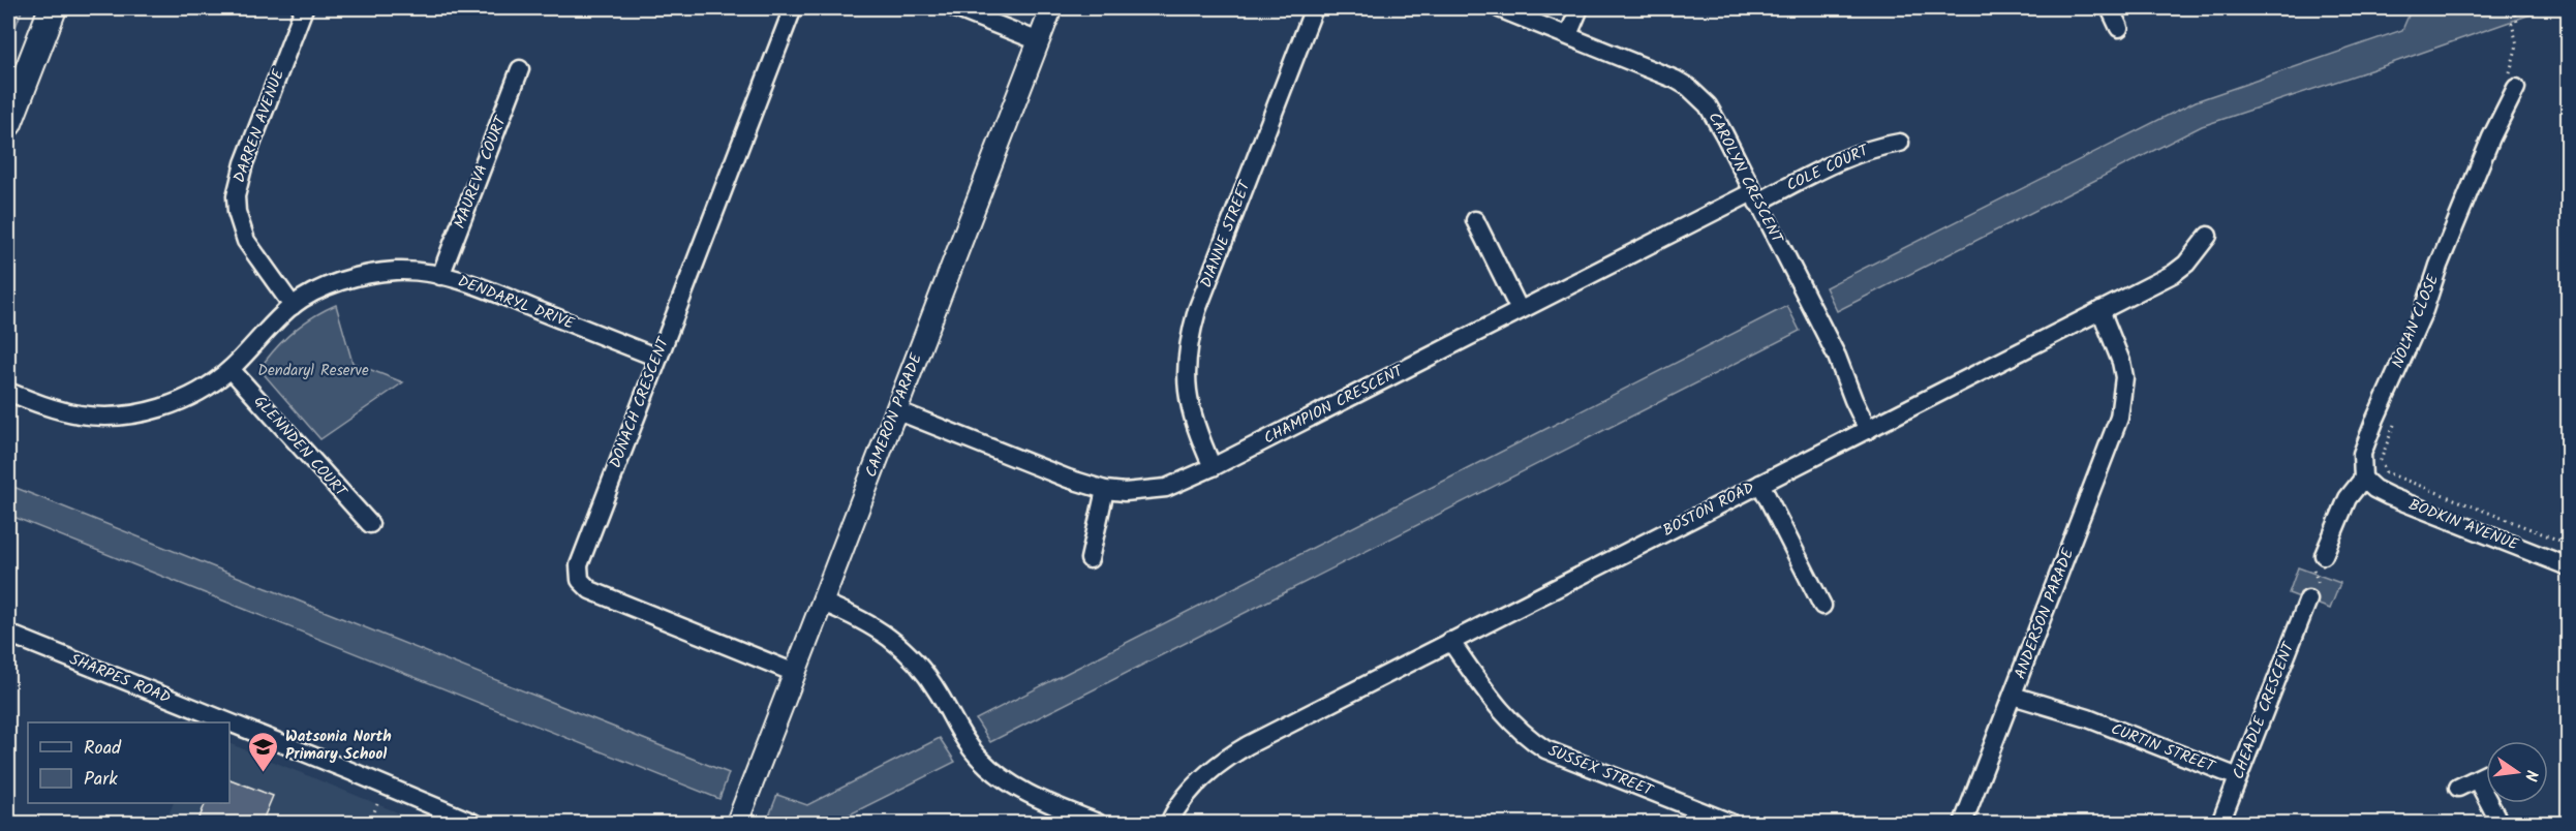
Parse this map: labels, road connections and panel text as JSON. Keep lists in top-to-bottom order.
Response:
{
  "streets": {
    "street": [
      "DARREN AVENUE",
      "COLE COURT",
      "MAUREVA COURT",
      "CAROLYN CRESCENT",
      "DIANNE STREET",
      "DENDARYL DRIVE",
      "NOLAN CLOSE",
      "DONACH CRESCENT",
      "CHAMPION CRESCENT",
      "CAMERON PARADE",
      "GLENNDEN COURT",
      "BOSTON ROAD",
      "BODKIN AVENUE",
      "ANDERSON PARADE",
      "SHARPES ROAD",
      "CHEADLE CRESCENT",
      "CURTIN STREET",
      "SUSSEX STREET"
    ]
  },
  "crossings": [
    ["DARREN AVENUE", "DENDARYL DRIVE"],
    ["COLE COURT", "CAROLYN CRESCENT"],
    ["COLE COURT", "CHAMPION CRESCENT"],
    ["MAUREVA COURT", "DENDARYL DRIVE"],
    ["CAROLYN CRESCENT", "CHAMPION CRESCENT"],
    ["CAROLYN CRESCENT", "BOSTON ROAD"],
    ["DIANNE STREET", "CHAMPION CRESCENT"],
    ["DENDARYL DRIVE", "DONACH CRESCENT"],
    ["DENDARYL DRIVE", "GLENNDEN COURT"],
    ["NOLAN CLOSE", "BODKIN AVENUE"],
    ["DONACH CRESCENT", "CAMERON PARADE"],
    ["CHAMPION CRESCENT", "CAMERON PARADE"],
    ["BOSTON ROAD", "ANDERSON PARADE"],
    ["BOSTON ROAD", "SUSSEX STREET"],
    ["ANDERSON PARADE", "CURTIN STREET"],
    ["CHEADLE CRESCENT", "CURTIN STREET"]
  ],
  "parks": ["Dendaryl Reserve"],
  "places": {
    "school or university": ["Watsonia North Primary School"]
  },
  "legend": ["Road", "Park"],
  "north": "right"
}
